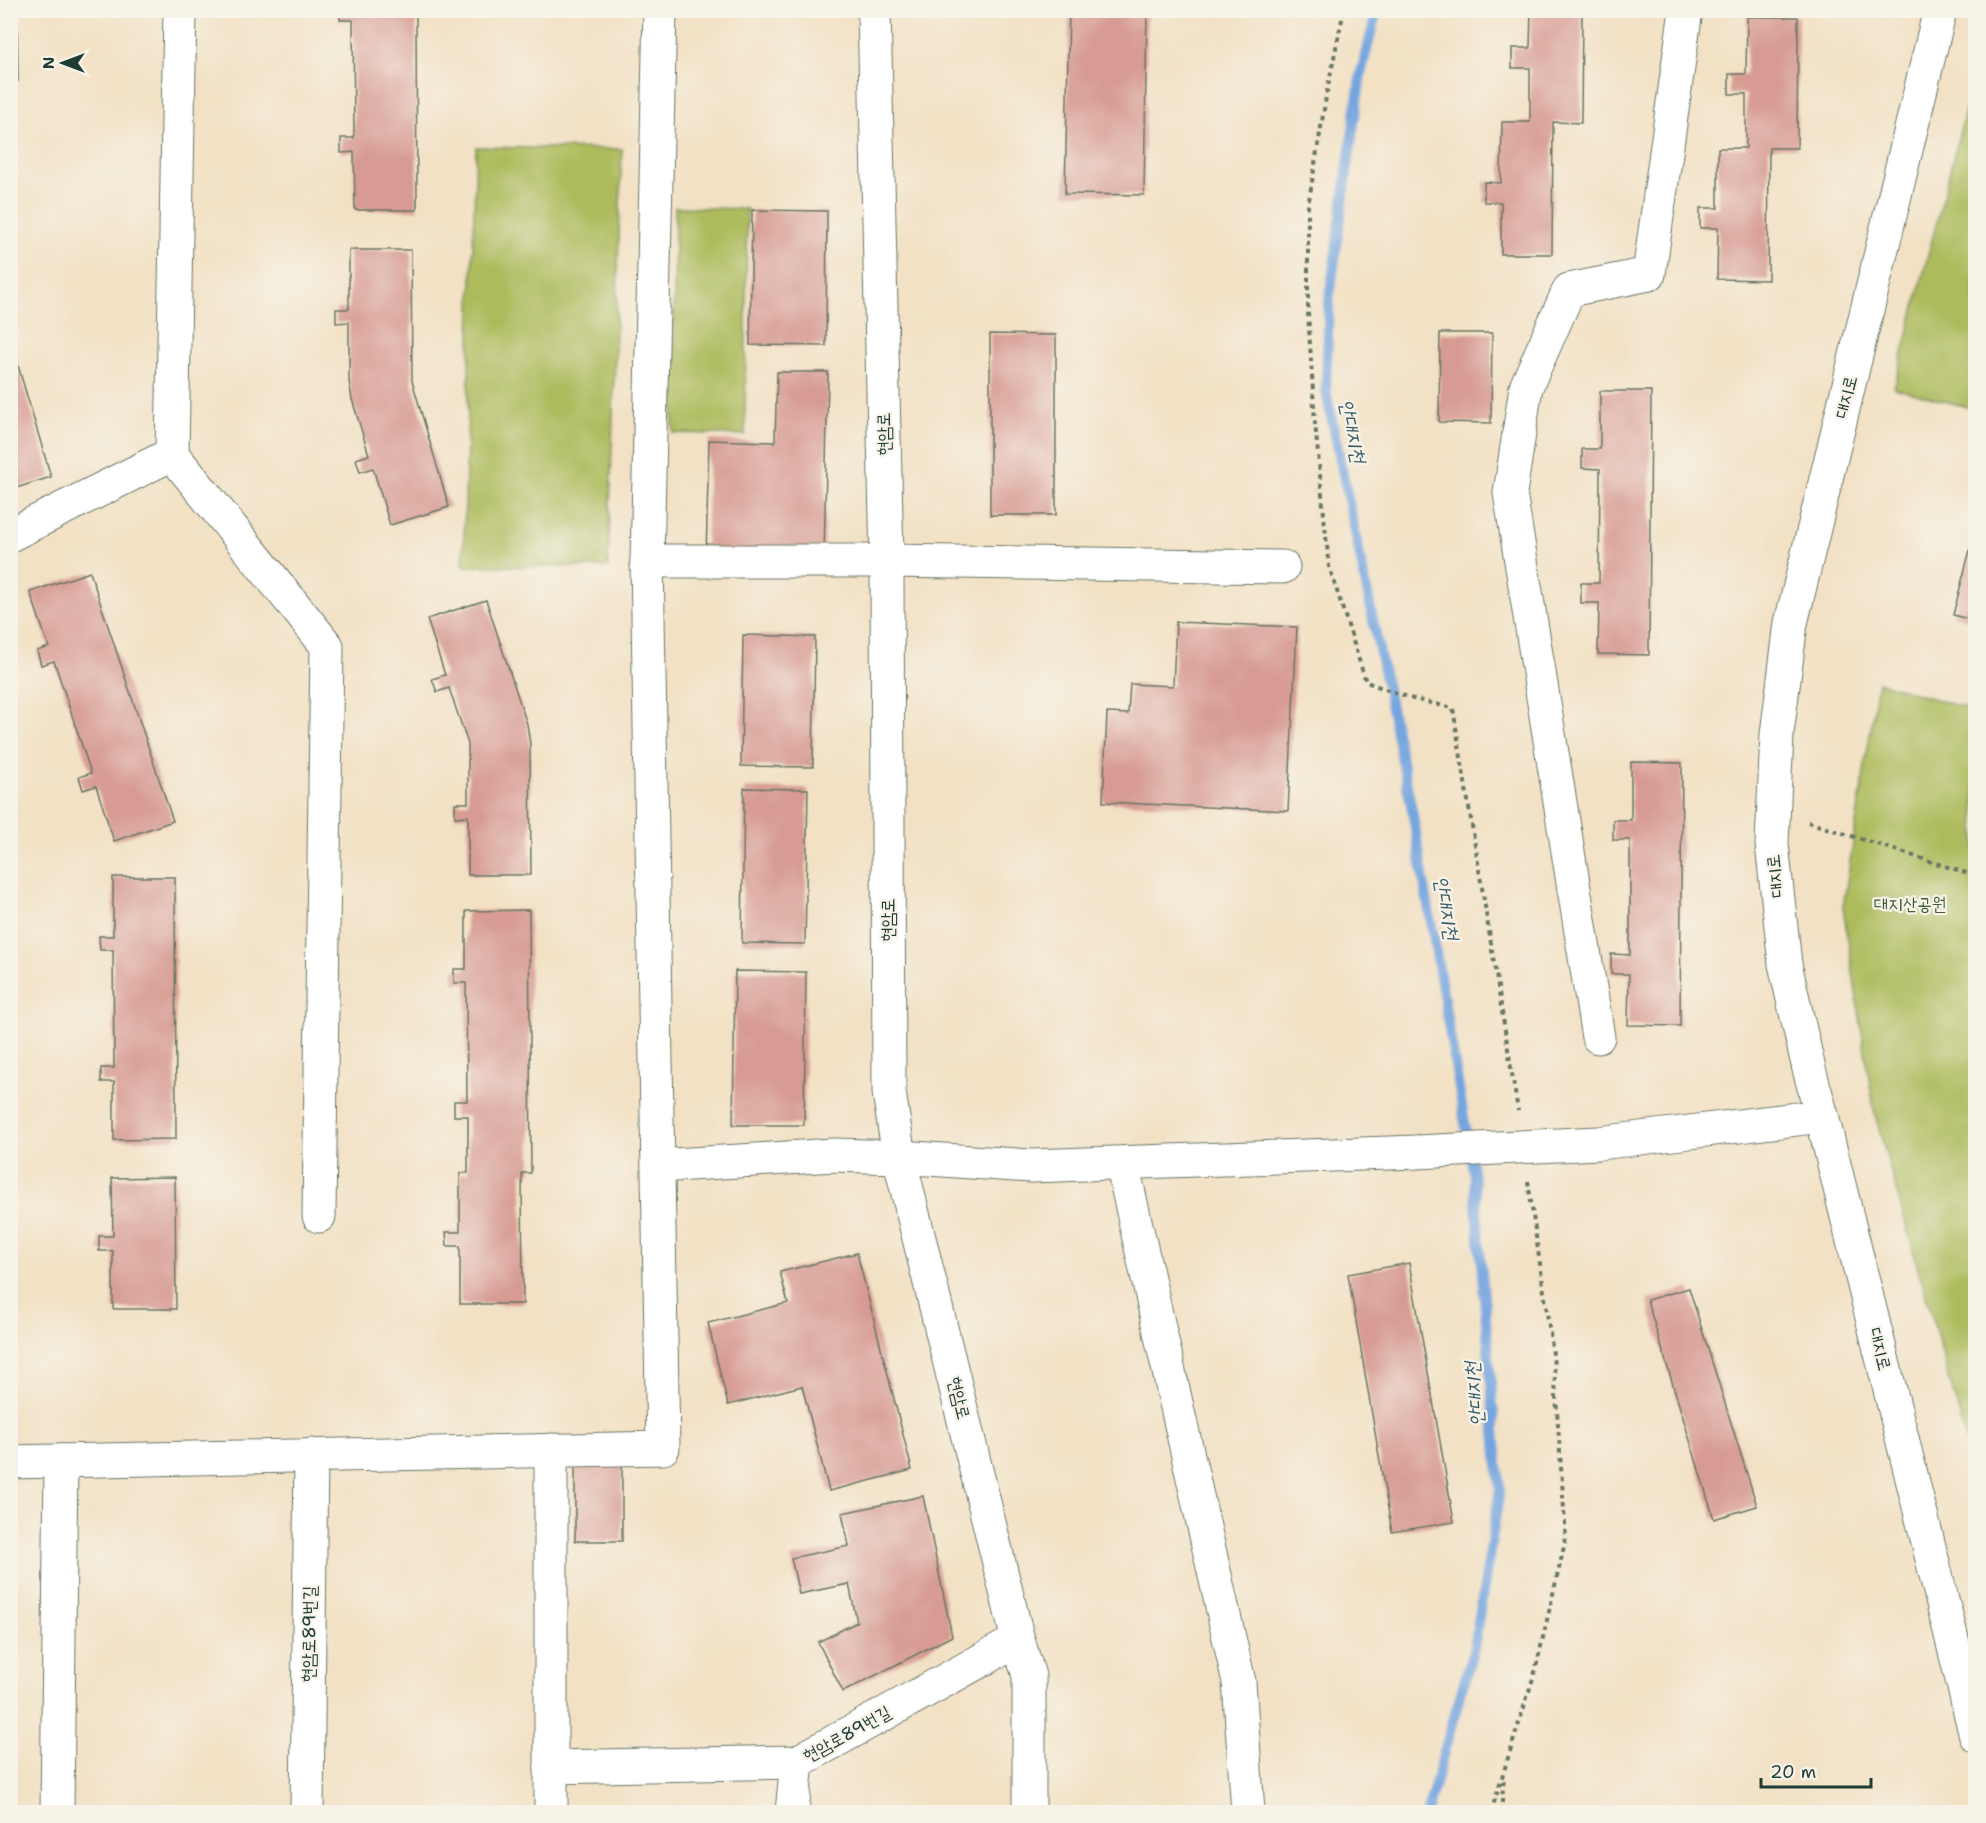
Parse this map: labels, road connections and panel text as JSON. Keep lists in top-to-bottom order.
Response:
{
  "streets": {
    "street": ["대지로", "현암로", "현암로89번길"]
  },
  "crossings": [
    ["현암로", "현암로89번길"]
  ],
  "water": ["안대지천"],
  "parks": ["대지산공원"],
  "scale_bar": "20 m",
  "north": "left"
}
